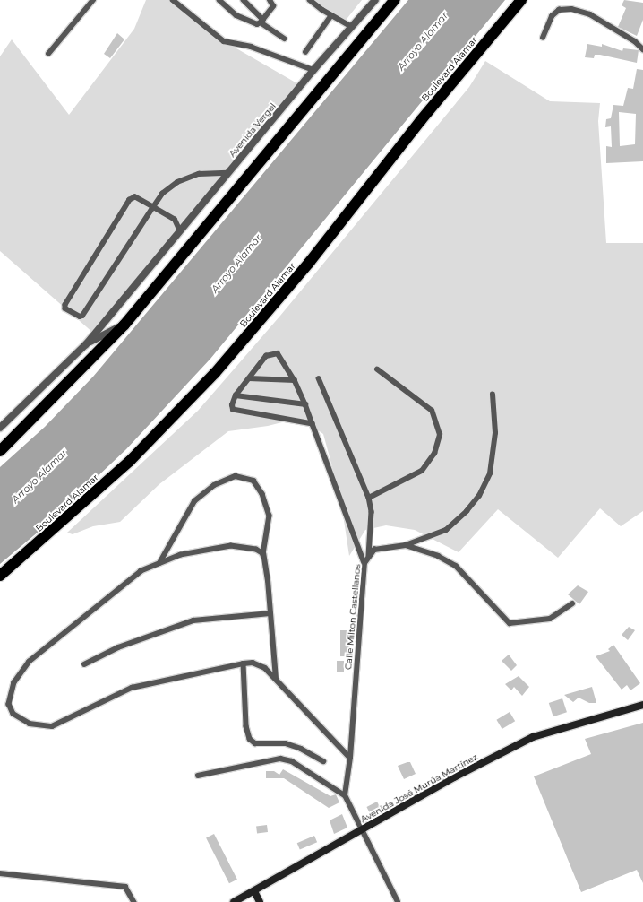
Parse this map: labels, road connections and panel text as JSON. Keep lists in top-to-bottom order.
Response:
{
  "streets": {
    "highway": ["Boulevard Alamar"],
    "main road": ["Avenida José Murúa Martínez"],
    "street": ["Avenida Vergel"],
    "lane": ["Calle Milton Castellanos"]
  },
  "water": ["Arroyo Alamar"]
}
